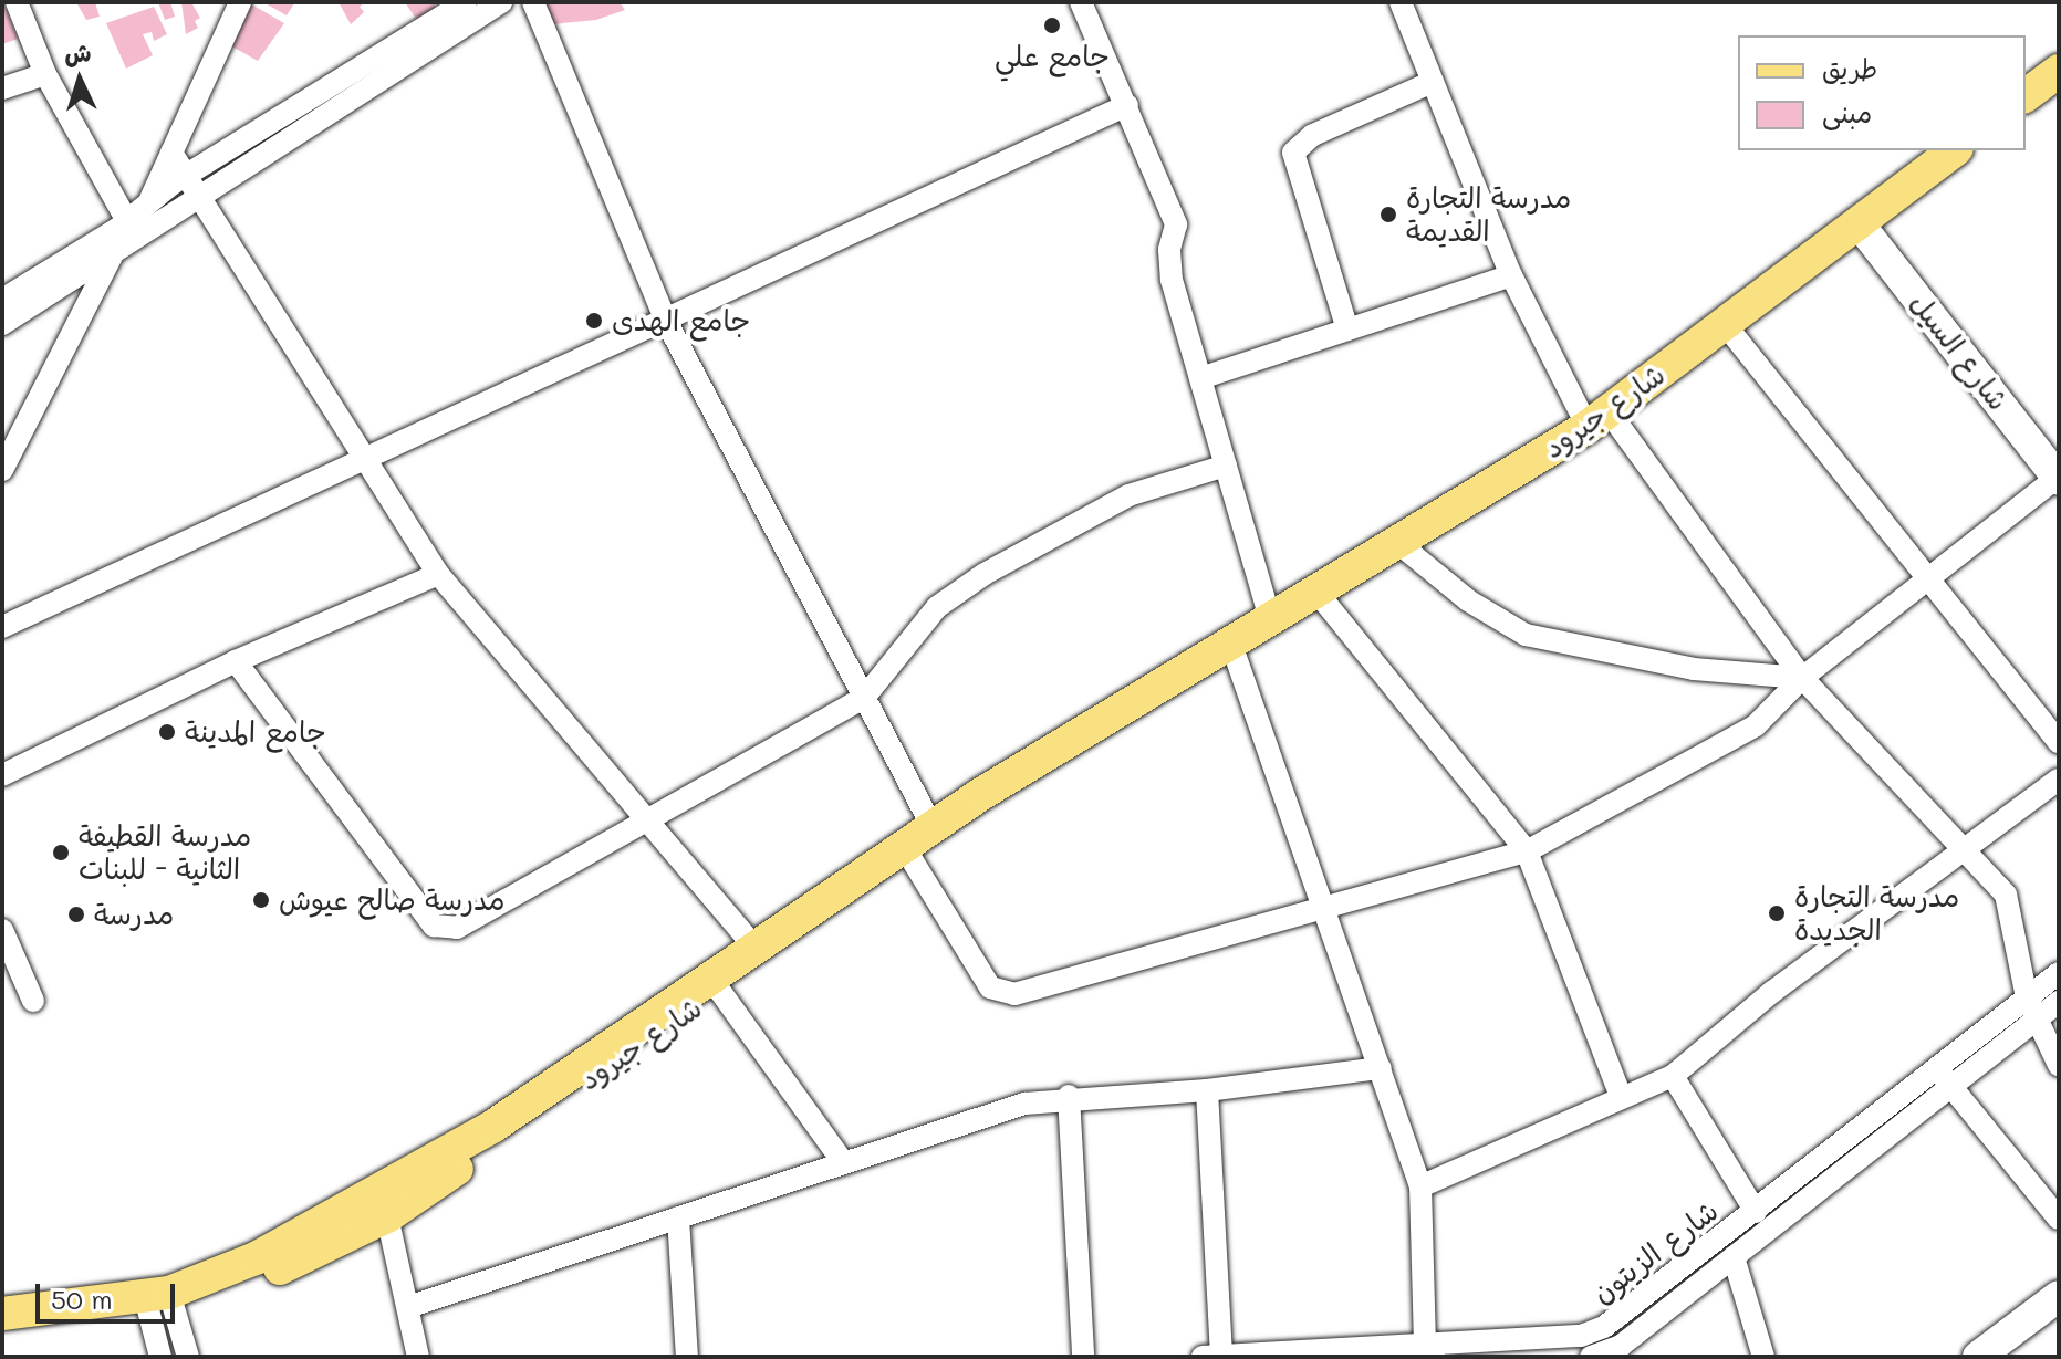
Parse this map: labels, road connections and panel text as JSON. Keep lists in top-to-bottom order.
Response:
{
  "streets": {
    "main road": ["شارع جيرود"],
    "street": ["شارع السيل", "شارع الزيتون"]
  },
  "crossings": [
    ["شارع السيل", "شارع جيرود"]
  ],
  "places": [
    "جامع علي",
    "مدرسة التجارة القديمة",
    "جامع الهدى",
    "جامع المدينة",
    "مدرسة القطيفة الثانية - للبنات",
    "مدرسة صالح عيوش",
    "مدرسة التجارة الجديدة",
    "مدرسة"
  ],
  "legend": ["طريق", "مبنى"],
  "scale_bar": "50 m",
  "north": "top"
}
